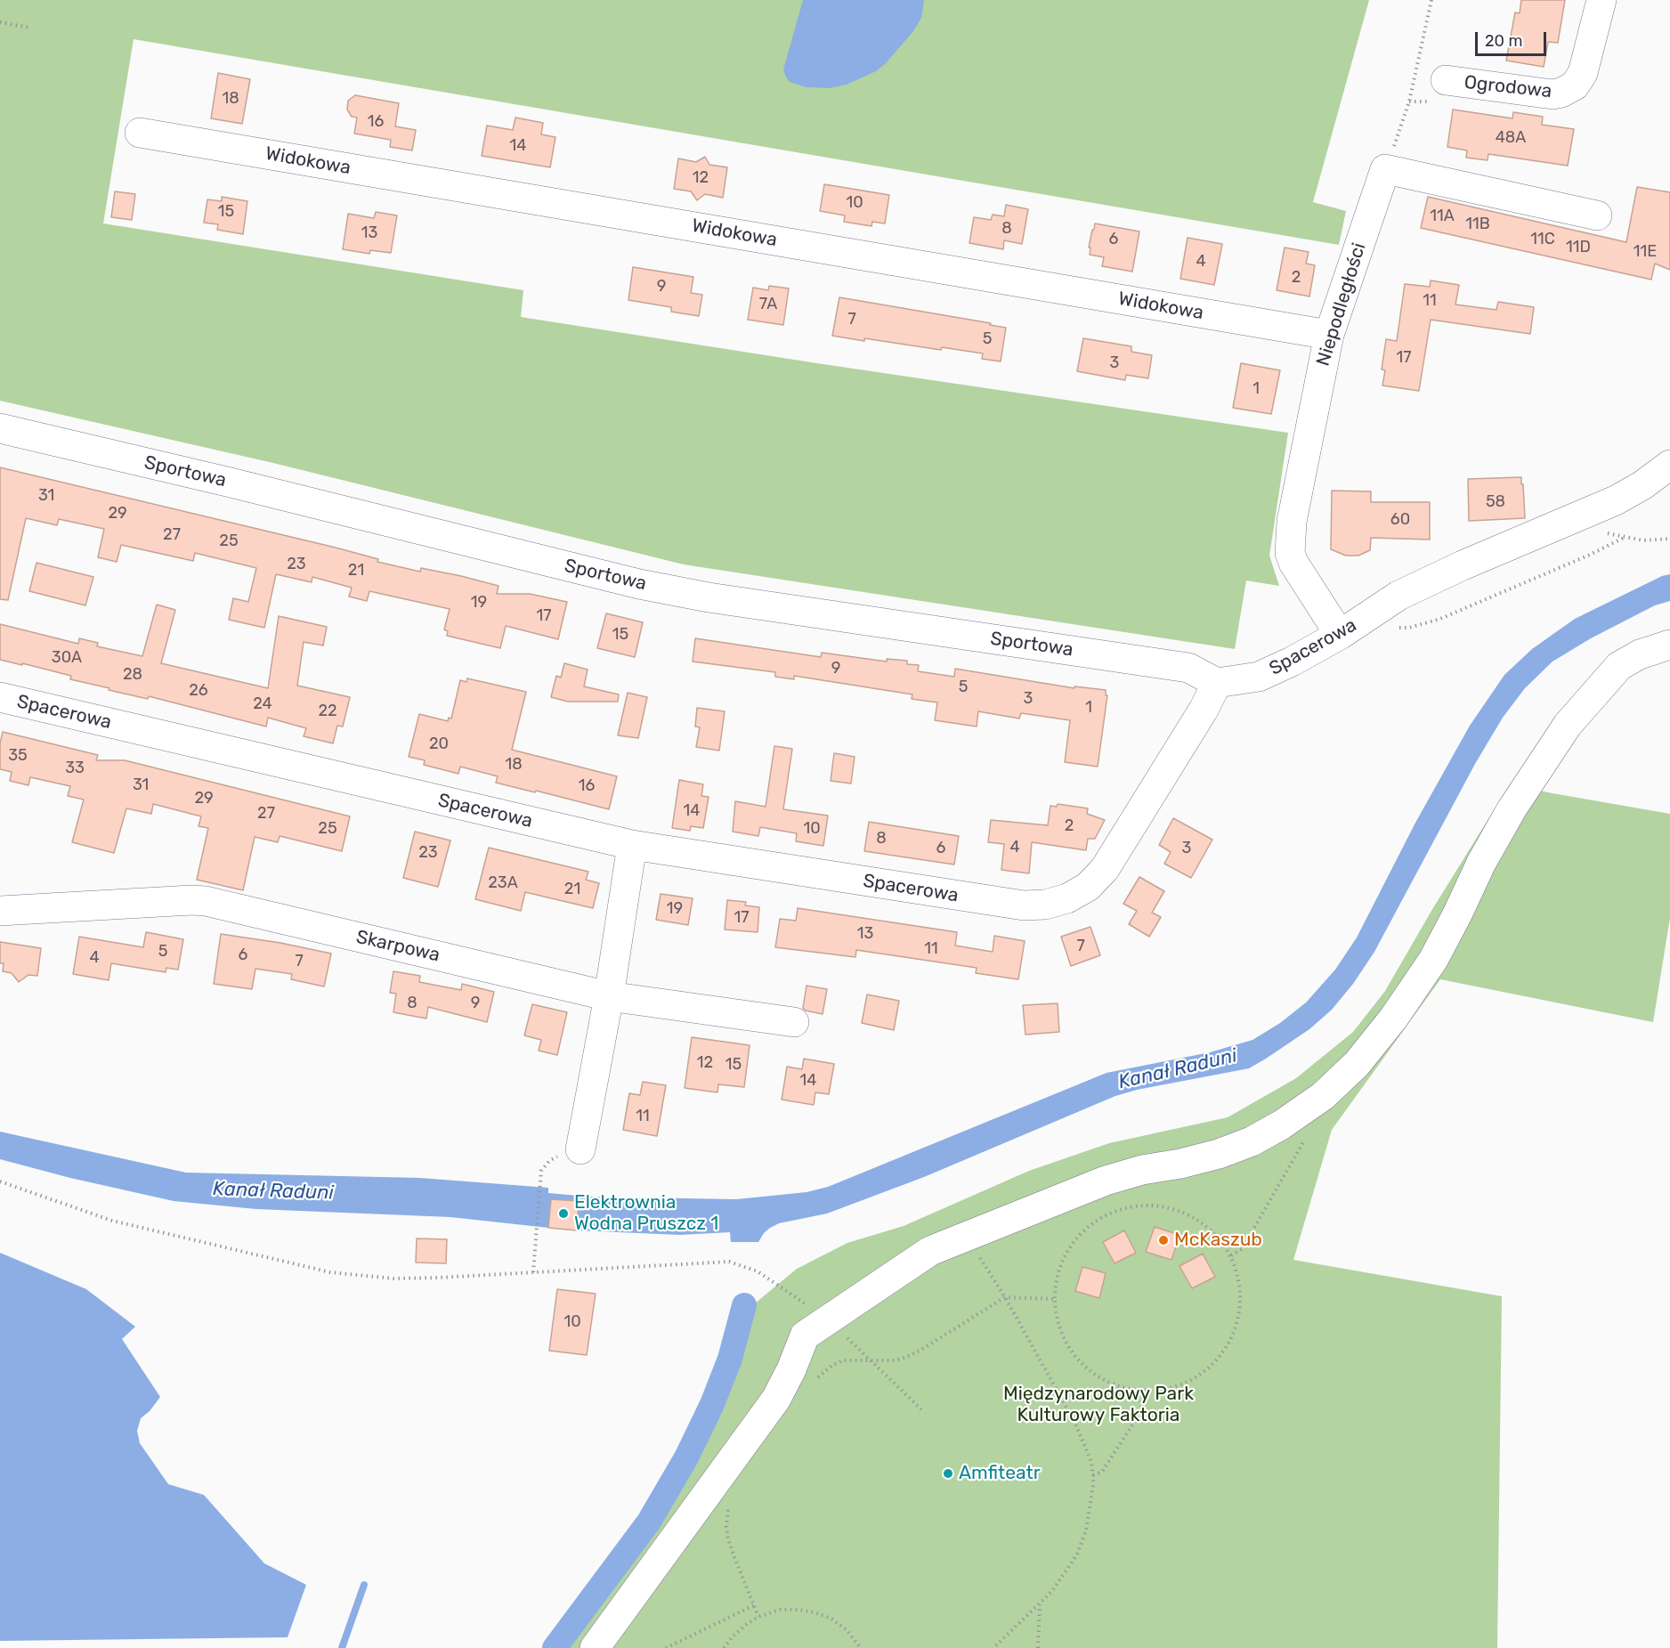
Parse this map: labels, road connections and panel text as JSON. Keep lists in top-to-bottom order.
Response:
{
  "streets": {
    "street": [
      "Ogrodowa",
      "Widokowa",
      "Niepodległości",
      "Sportowa",
      "Spacerowa",
      "Skarpowa"
    ]
  },
  "crossings": [
    ["Widokowa", "Niepodległości"],
    ["Niepodległości", "Spacerowa"],
    ["Sportowa", "Spacerowa"]
  ],
  "water": ["Kanał Raduni"],
  "parks": ["Międzynarodowy Park Kulturowy Faktoria"],
  "places": ["Elektrownia Wodna Pruszcz 1", "McKaszub", "Amfiteatr"],
  "house_numbers": [
    "18",
    "16",
    "48A",
    "14",
    "12",
    "10",
    "15",
    "11A",
    "11B",
    "8",
    "13",
    "6",
    "11C",
    "11D",
    "11E",
    "4",
    "2",
    "9",
    "11",
    "7A",
    "7",
    "5",
    "17",
    "3",
    "1",
    "31",
    "58",
    "29",
    "60",
    "27",
    "25",
    "23",
    "21",
    "19",
    "17",
    "15",
    "30A",
    "9",
    "28",
    "5",
    "26",
    "3",
    "24",
    "1",
    "22",
    "20",
    "35",
    "18",
    "33",
    "31",
    "16",
    "29",
    "14",
    "27",
    "2",
    "25",
    "10",
    "8",
    "4",
    "6",
    "3",
    "23",
    "23A",
    "21",
    "19",
    "17",
    "13",
    "7",
    "11",
    "5",
    "6",
    "4",
    "7",
    "8",
    "9",
    "12",
    "15",
    "14",
    "11",
    "10"
  ],
  "scale_bar": "20 m"
}
